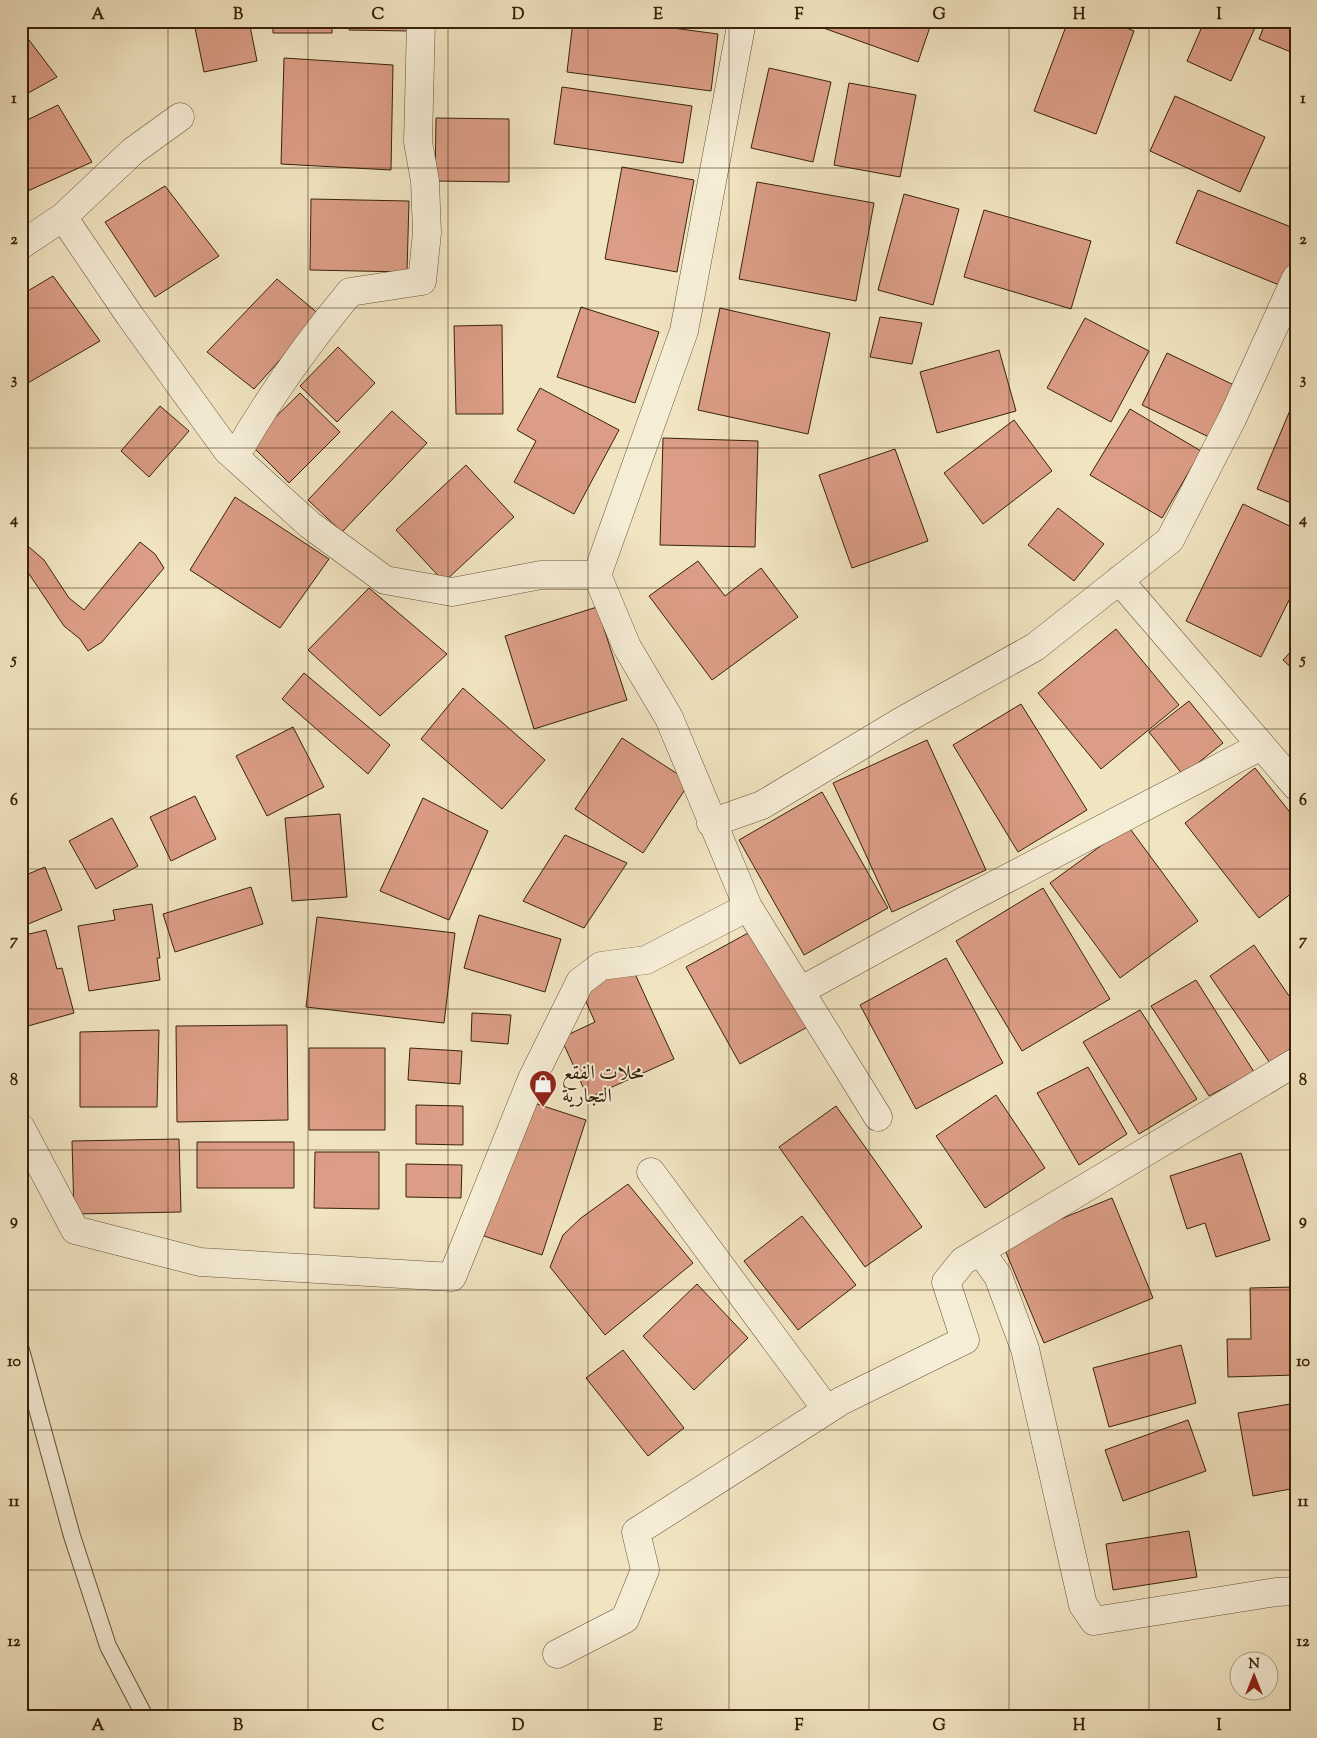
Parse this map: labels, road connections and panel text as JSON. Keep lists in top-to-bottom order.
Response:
{
  "places": {
    "shop": ["محلات الفقع التجارية"]
  },
  "north": "top",
  "grid": {
    "columns": [
      "A",
      "B",
      "C",
      "D",
      "E",
      "F",
      "G",
      "H",
      "I"
    ],
    "rows": [
      "1",
      "2",
      "3",
      "4",
      "5",
      "6",
      "7",
      "8",
      "9",
      "10",
      "11",
      "12"
    ]
  }
}
